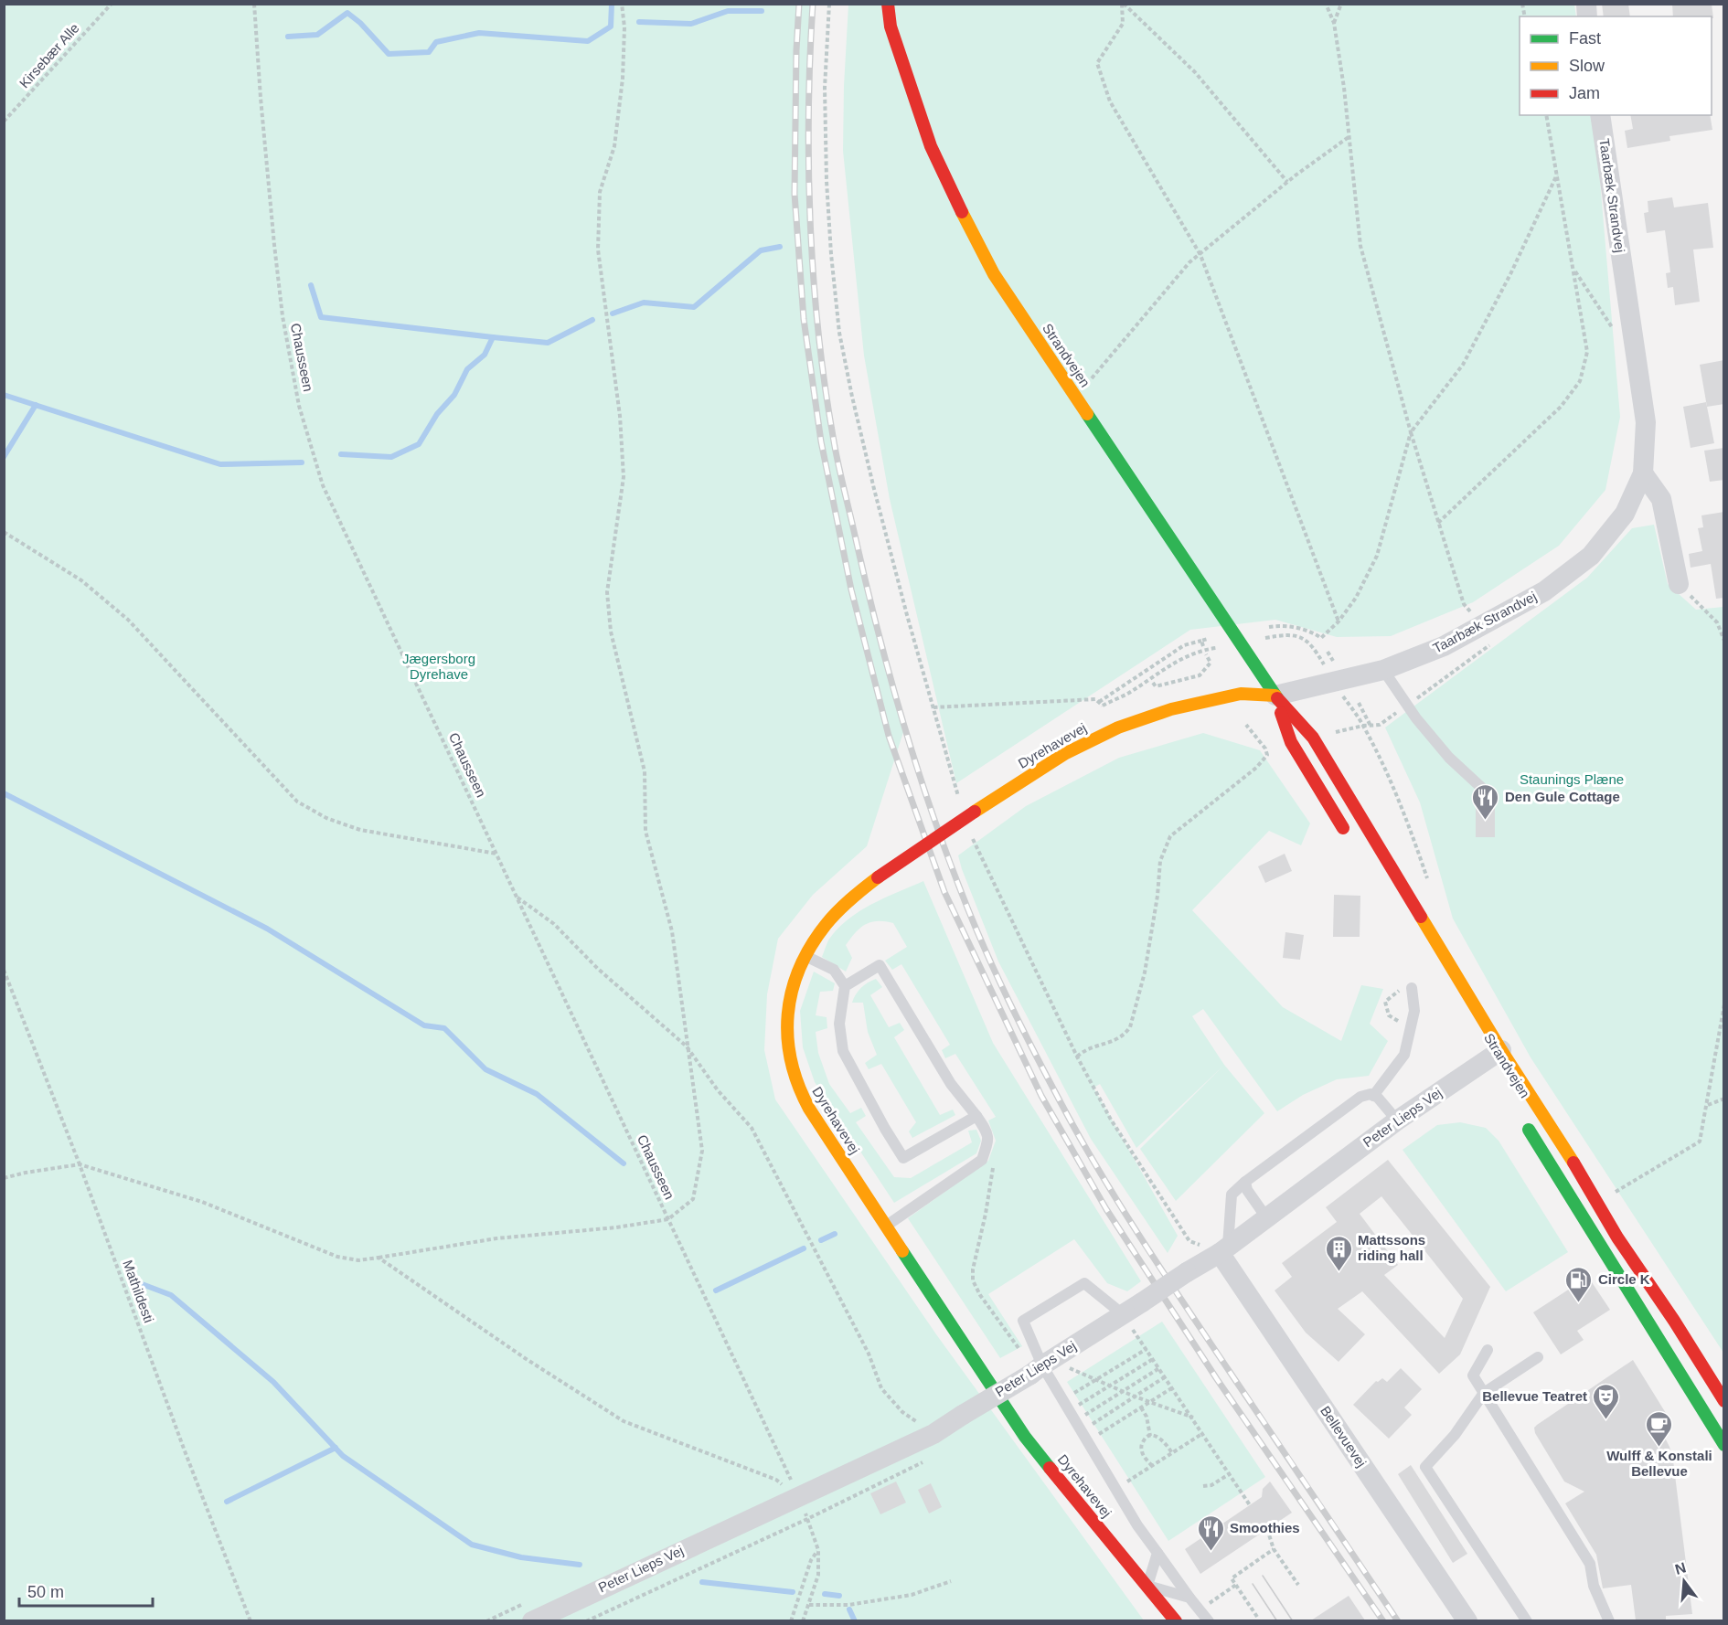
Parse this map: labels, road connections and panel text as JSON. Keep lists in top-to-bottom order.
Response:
{
  "streets": {
    "main road": ["Strandvejen", "Dyrehavevej"],
    "street": ["Taarbæk Strandvej", "Peter Lieps Vej", "Bellevuevej"],
    "path": ["Kirsebær Alle", "Chausseen", "Mathildesti"]
  },
  "crossings": [
    ["Taarbæk Strandvej", "Strandvejen"],
    ["Taarbæk Strandvej", "Dyrehavevej"],
    ["Strandvejen", "Dyrehavevej"],
    ["Strandvejen", "Peter Lieps Vej"],
    ["Chausseen", "Peter Lieps Vej"],
    ["Peter Lieps Vej", "Bellevuevej"]
  ],
  "parks": ["Jægersborg Dyrehave", "Staunings Plæne"],
  "places": {
    "restaurant": ["Den Gule Cottage", "Smoothies"],
    "building": ["Mattssons riding hall"],
    "fuel station": ["Circle K"],
    "theatre": ["Bellevue Teatret"],
    "cafe": ["Wulff & Konstali Bellevue"]
  },
  "legend": ["Fast", "Slow", "Jam"],
  "scale_bar": "50 m",
  "north": "top"
}
